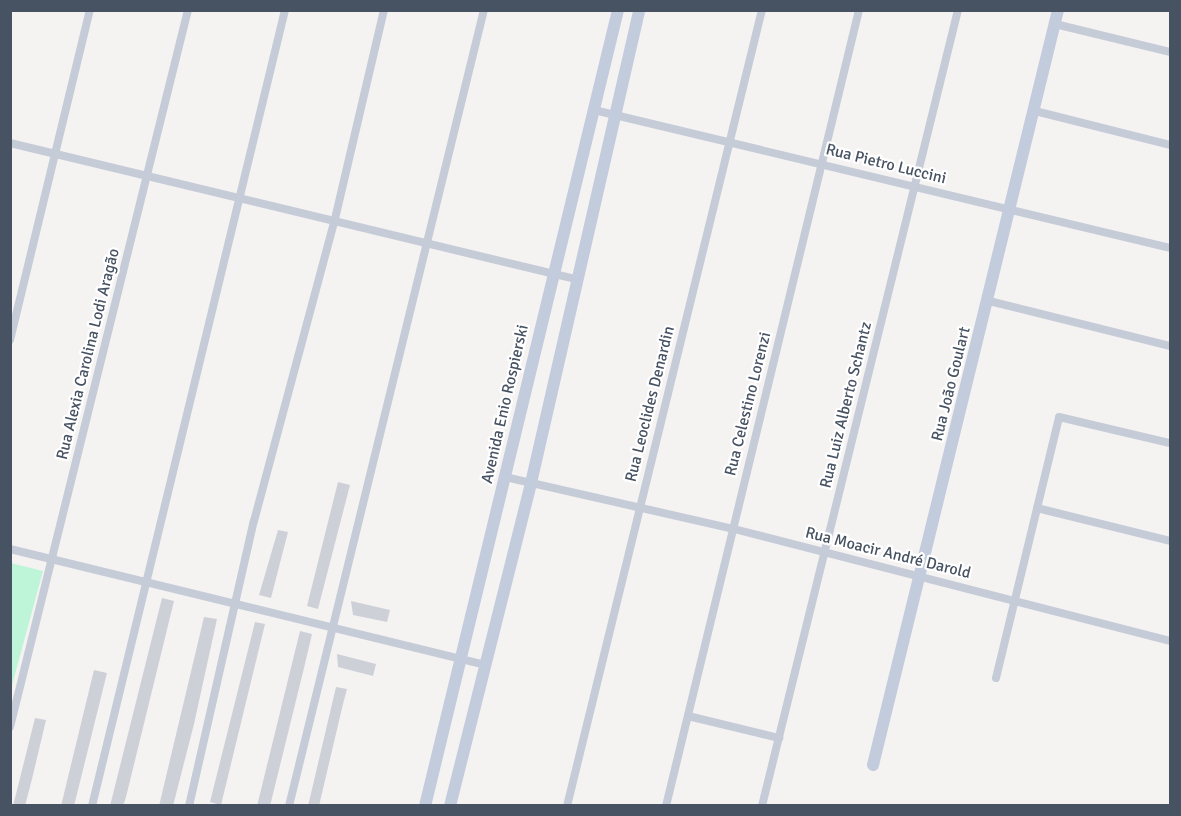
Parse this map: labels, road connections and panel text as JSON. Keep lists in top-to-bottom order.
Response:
{
  "streets": {
    "street": [
      "Rua Pietro Luccini",
      "Rua Alexia Carolina Lodi Aragão",
      "Rua João Goulart",
      "Avenida Enio Rospierski",
      "Rua Leoclides Denardin",
      "Rua Celestino Lorenzi",
      "Rua Luiz Alberto Schantz",
      "Rua Moacir André Darold"
    ]
  },
  "crossings": [
    ["Rua Pietro Luccini", "Rua João Goulart"],
    ["Rua Pietro Luccini", "Avenida Enio Rospierski"],
    ["Rua Pietro Luccini", "Rua Leoclides Denardin"],
    ["Rua Pietro Luccini", "Rua Celestino Lorenzi"],
    ["Rua Pietro Luccini", "Rua Luiz Alberto Schantz"],
    ["Rua João Goulart", "Rua Moacir André Darold"],
    ["Avenida Enio Rospierski", "Rua Moacir André Darold"],
    ["Rua Leoclides Denardin", "Rua Moacir André Darold"],
    ["Rua Celestino Lorenzi", "Rua Moacir André Darold"],
    ["Rua Luiz Alberto Schantz", "Rua Moacir André Darold"]
  ]
}
